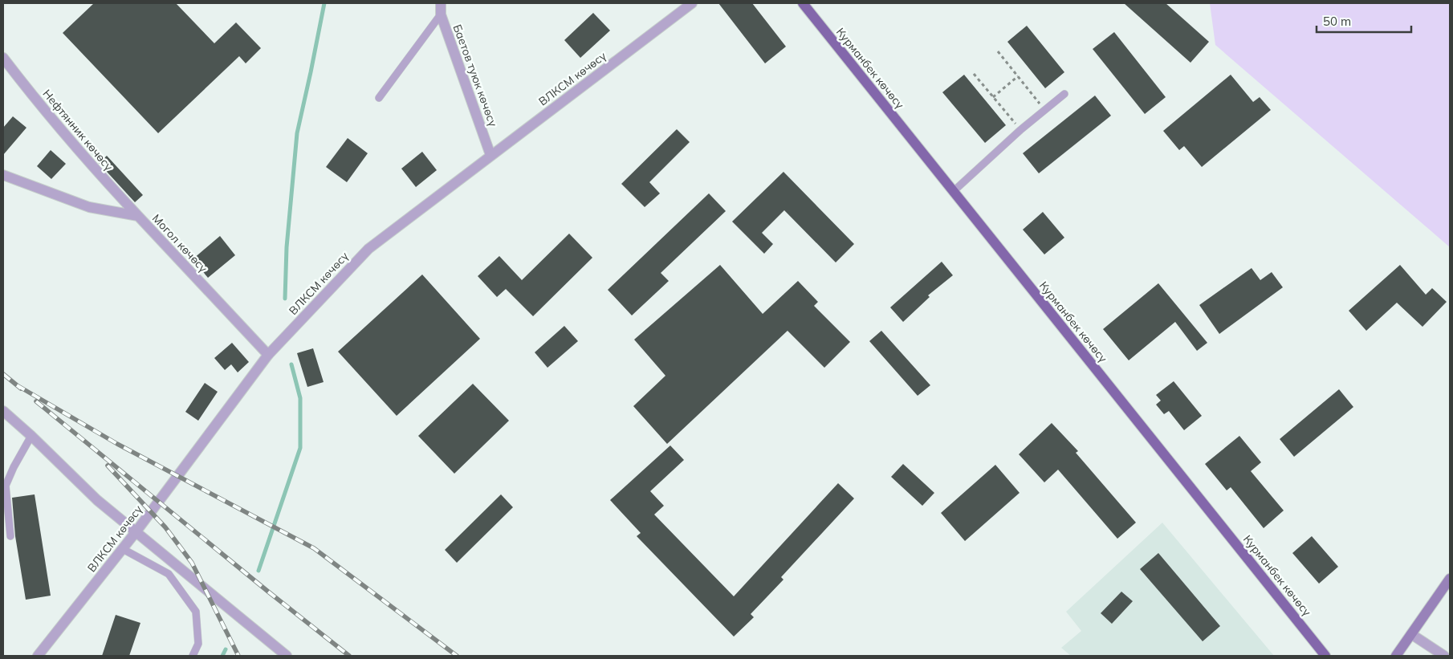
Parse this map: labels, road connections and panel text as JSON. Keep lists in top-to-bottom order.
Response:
{
  "streets": {
    "main road": ["Курманбек көчөсү"],
    "street": [
      "Баетов туюк көчөсү",
      "ВЛКСМ көчөсү",
      "Нефтянник көчөсү",
      "Могол көчөсү"
    ]
  },
  "crossings": [
    ["Баетов туюк көчөсү", "ВЛКСМ көчөсү"],
    ["ВЛКСМ көчөсү", "Могол көчөсү"],
    ["Нефтянник көчөсү", "Могол көчөсү"]
  ],
  "scale_bar": "50 m"
}
